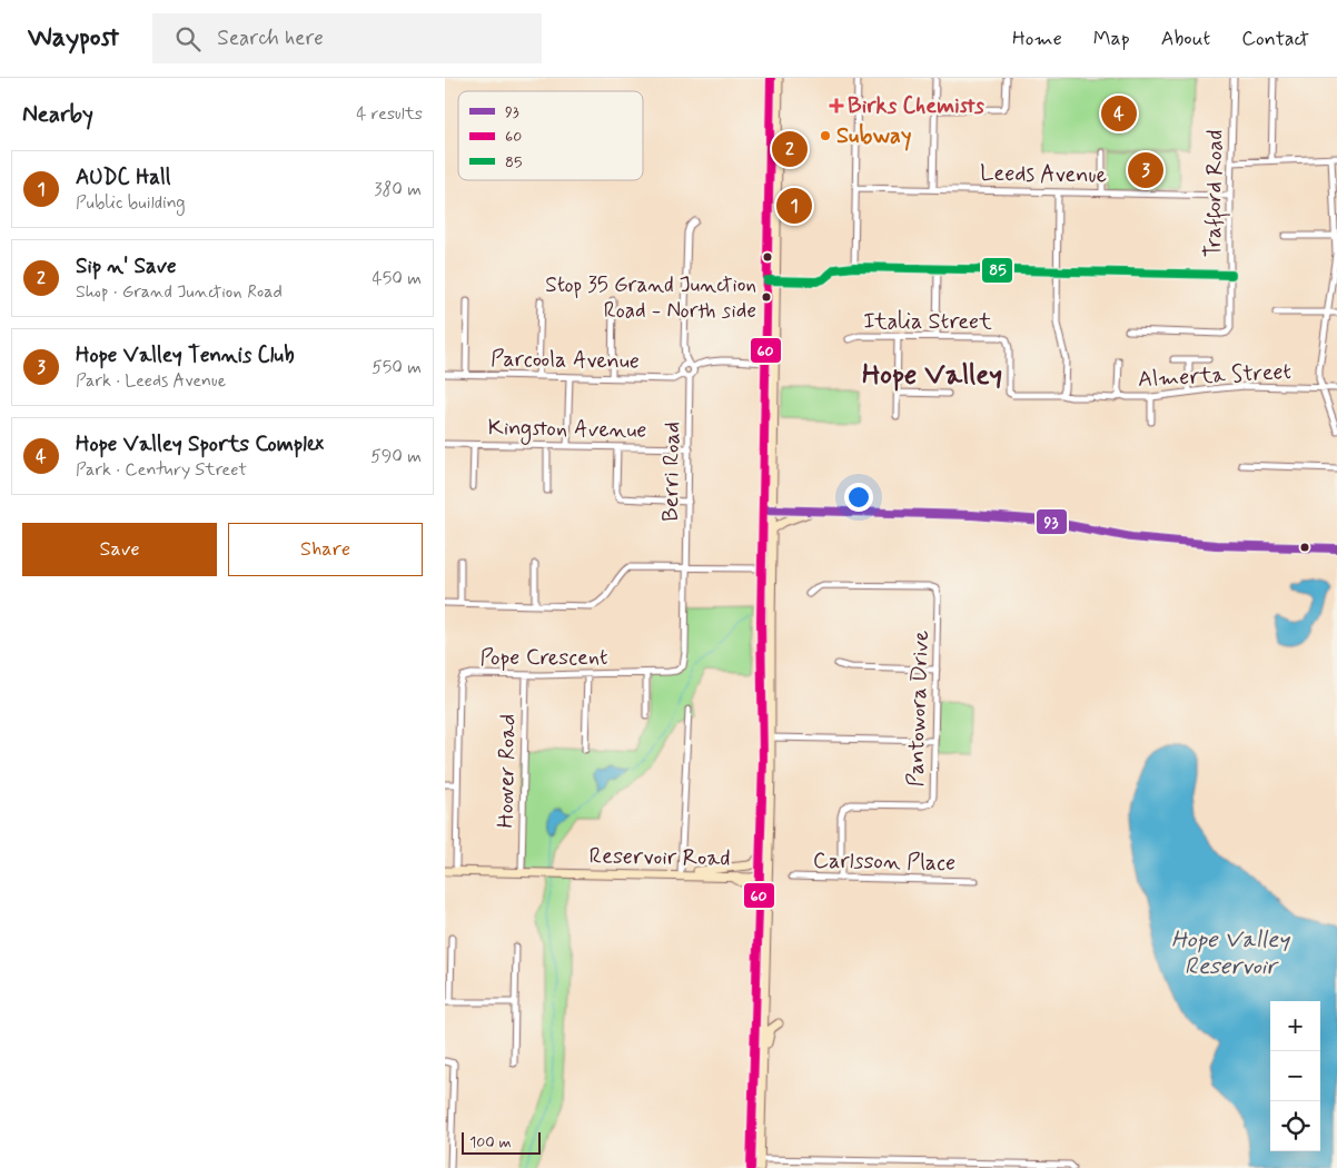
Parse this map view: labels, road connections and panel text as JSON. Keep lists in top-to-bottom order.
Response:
{
  "streets": {
    "main road": ["Reservoir Road"],
    "street": [
      "Leeds Avenue",
      "Trafford Road",
      "Italia Street",
      "Parcoola Avenue",
      "Almerta Street",
      "Kingston Avenue",
      "Berri Road",
      "Pope Crescent",
      "Pantowora Drive",
      "Hoover Road",
      "Carlsson Place"
    ]
  },
  "crossings": [
    ["Leeds Avenue", "Trafford Road"],
    ["Italia Street", "Almerta Street"],
    ["Kingston Avenue", "Berri Road"],
    ["Berri Road", "Pope Crescent"],
    ["Pope Crescent", "Hoover Road"],
    ["Pope Crescent", "Reservoir Road"],
    ["Pantowora Drive", "Carlsson Place"],
    ["Hoover Road", "Reservoir Road"]
  ],
  "districts": ["Hope Valley"],
  "water": ["Hope Valley Reservoir"],
  "places": {
    "health": ["Birks Chemists"],
    "other": ["Subway", "Stop 35 Grand Junction Road - North side"]
  },
  "lines": ["transit line 60", "transit line 85", "transit line 93"],
  "legend": ["93", "60", "85"],
  "scale_bar": "100 m",
  "page": {
    "header": "Waypost",
    "search": "Search here",
    "nav": [
      "Home",
      "Map",
      "About",
      "Contact"
    ],
    "heading": ["Nearby", "4 results"],
    "pins": [
      "4",
      "2",
      "3",
      "1"
    ],
    "list": [
      {
        "mark": "1",
        "name": "AUDC Hall",
        "note": "Public building",
        "value": "380 m"
      },
      {
        "mark": "2",
        "name": "Sip n' Save",
        "note": "Shop · Grand Junction Road",
        "value": "450 m"
      },
      {
        "mark": "3",
        "name": "Hope Valley Tennis Club",
        "note": "Park · Leeds Avenue",
        "value": "550 m"
      },
      {
        "mark": "4",
        "name": "Hope Valley Sports Complex",
        "note": "Park · Century Street",
        "value": "590 m"
      }
    ],
    "buttons": ["Save", "Share"],
    "map_buttons": ["+", "−"],
    "scale": "100 m"
  }
}
